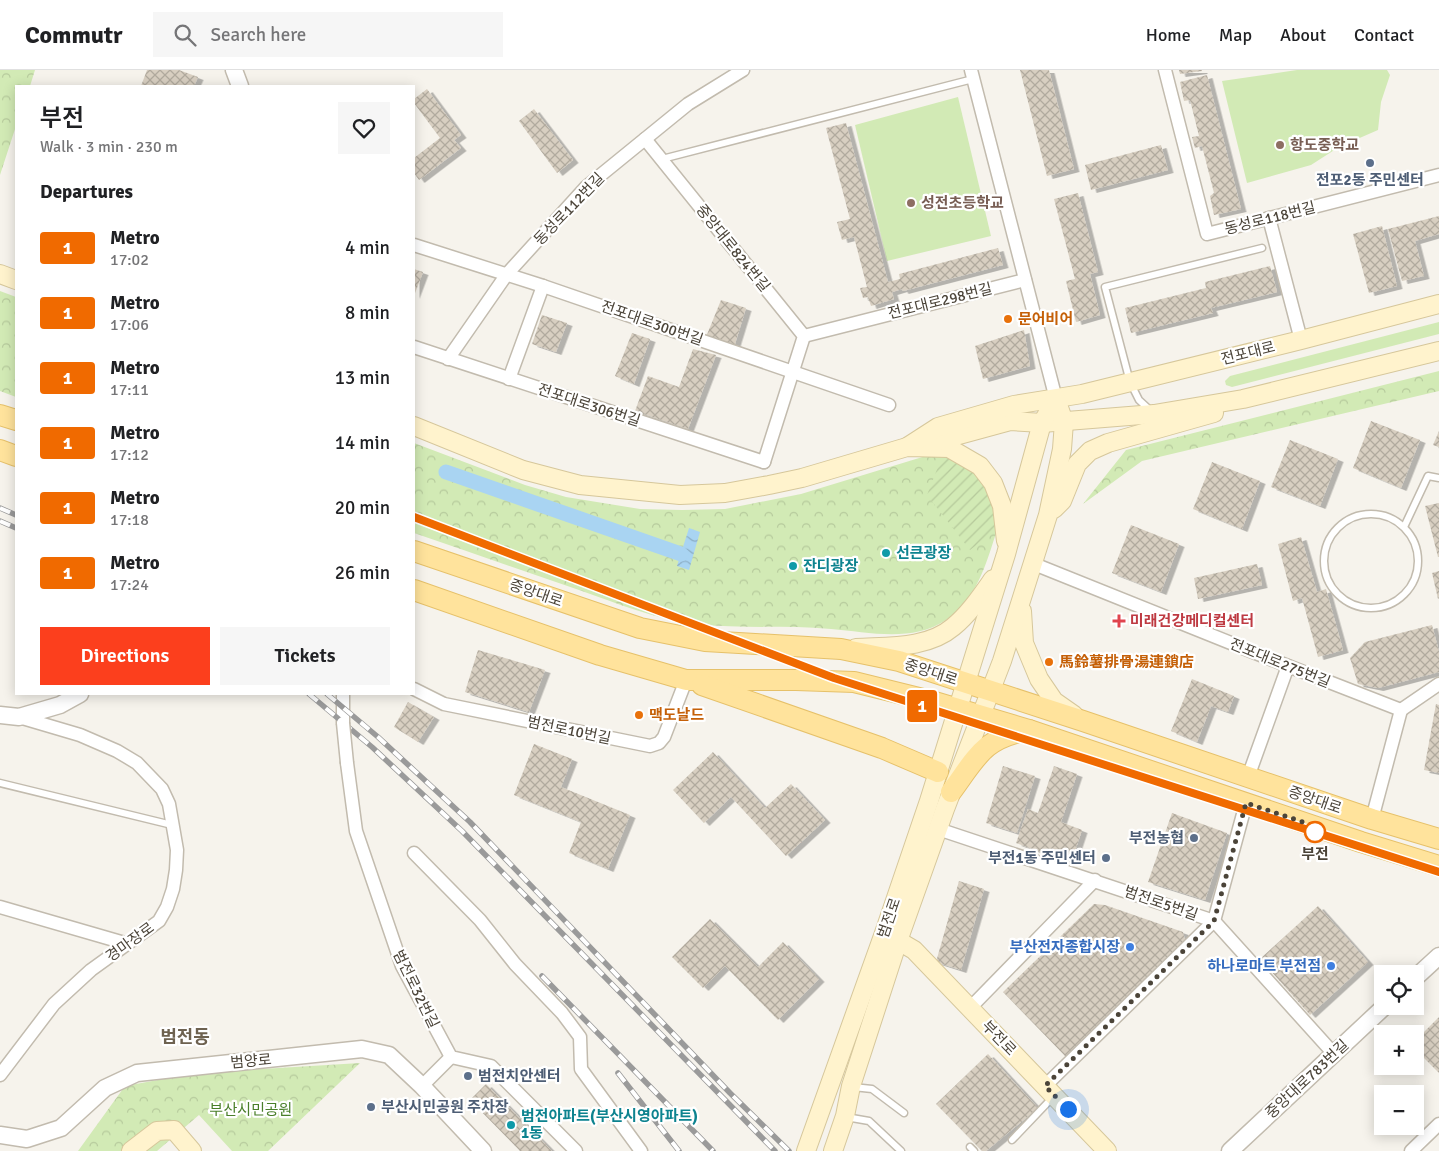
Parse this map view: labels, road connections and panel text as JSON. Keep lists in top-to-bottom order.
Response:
{
  "streets": {
    "main road": [
      "전포대로",
      "중앙대로",
      "범전로",
      "부전로"
    ],
    "street": [
      "동성로112번길",
      "동성로118번길",
      "중앙대로824번길",
      "전포대로298번길",
      "전포대로300번길",
      "전포대로306번길",
      "전포대로275번길",
      "범전로10번길",
      "범전로5번길",
      "경마장로",
      "범전로32번길",
      "범양로",
      "중앙대로783번길"
    ]
  },
  "crossings": [
    ["동성로112번길", "중앙대로824번길"],
    ["동성로112번길", "전포대로300번길"],
    ["동성로112번길", "전포대로306번길"],
    ["중앙대로824번길", "전포대로298번길"],
    ["중앙대로", "범전로10번길"],
    ["중앙대로", "범전로"],
    ["범전로5번길", "범전로"],
    ["범전로5번길", "중앙대로783번길"],
    ["범전로", "부전로"]
  ],
  "districts": ["범전동"],
  "parks": ["부산시민공원"],
  "places": {
    "other": [
      "항도중학교",
      "전포2동 주민센터",
      "성전초등학교",
      "문어비어",
      "선큰광장",
      "잔디광장",
      "馬鈴薯排骨湯連鎖店",
      "맥도날드",
      "부전",
      "부전농협",
      "부전1동 주민센터",
      "부산전자종합시장",
      "하나로마트 부전점",
      "범전치안센터",
      "부산시민공원 주차장",
      "범전아파트(부산시영아파트) 1동"
    ],
    "health": ["미래건강메디컬센터"]
  },
  "lines": ["metro line 1"],
  "page": {
    "header": "Commutr",
    "search": "Search here",
    "nav": [
      "Home",
      "Map",
      "About",
      "Contact"
    ],
    "on_map": "1",
    "heading": [
      ["부전", "Walk · 3 min · 230 m"],
      "Departures"
    ],
    "list": [
      {
        "mark": "1",
        "name": "Metro",
        "note": "17:02",
        "value": "4 min"
      },
      {
        "mark": "1",
        "name": "Metro",
        "note": "17:06",
        "value": "8 min"
      },
      {
        "mark": "1",
        "name": "Metro",
        "note": "17:11",
        "value": "13 min"
      },
      {
        "mark": "1",
        "name": "Metro",
        "note": "17:12",
        "value": "14 min"
      },
      {
        "mark": "1",
        "name": "Metro",
        "note": "17:18",
        "value": "20 min"
      },
      {
        "mark": "1",
        "name": "Metro",
        "note": "17:24",
        "value": "26 min"
      }
    ],
    "buttons": ["Directions", "Tickets"],
    "map_buttons": ["+", "−"]
  }
}
